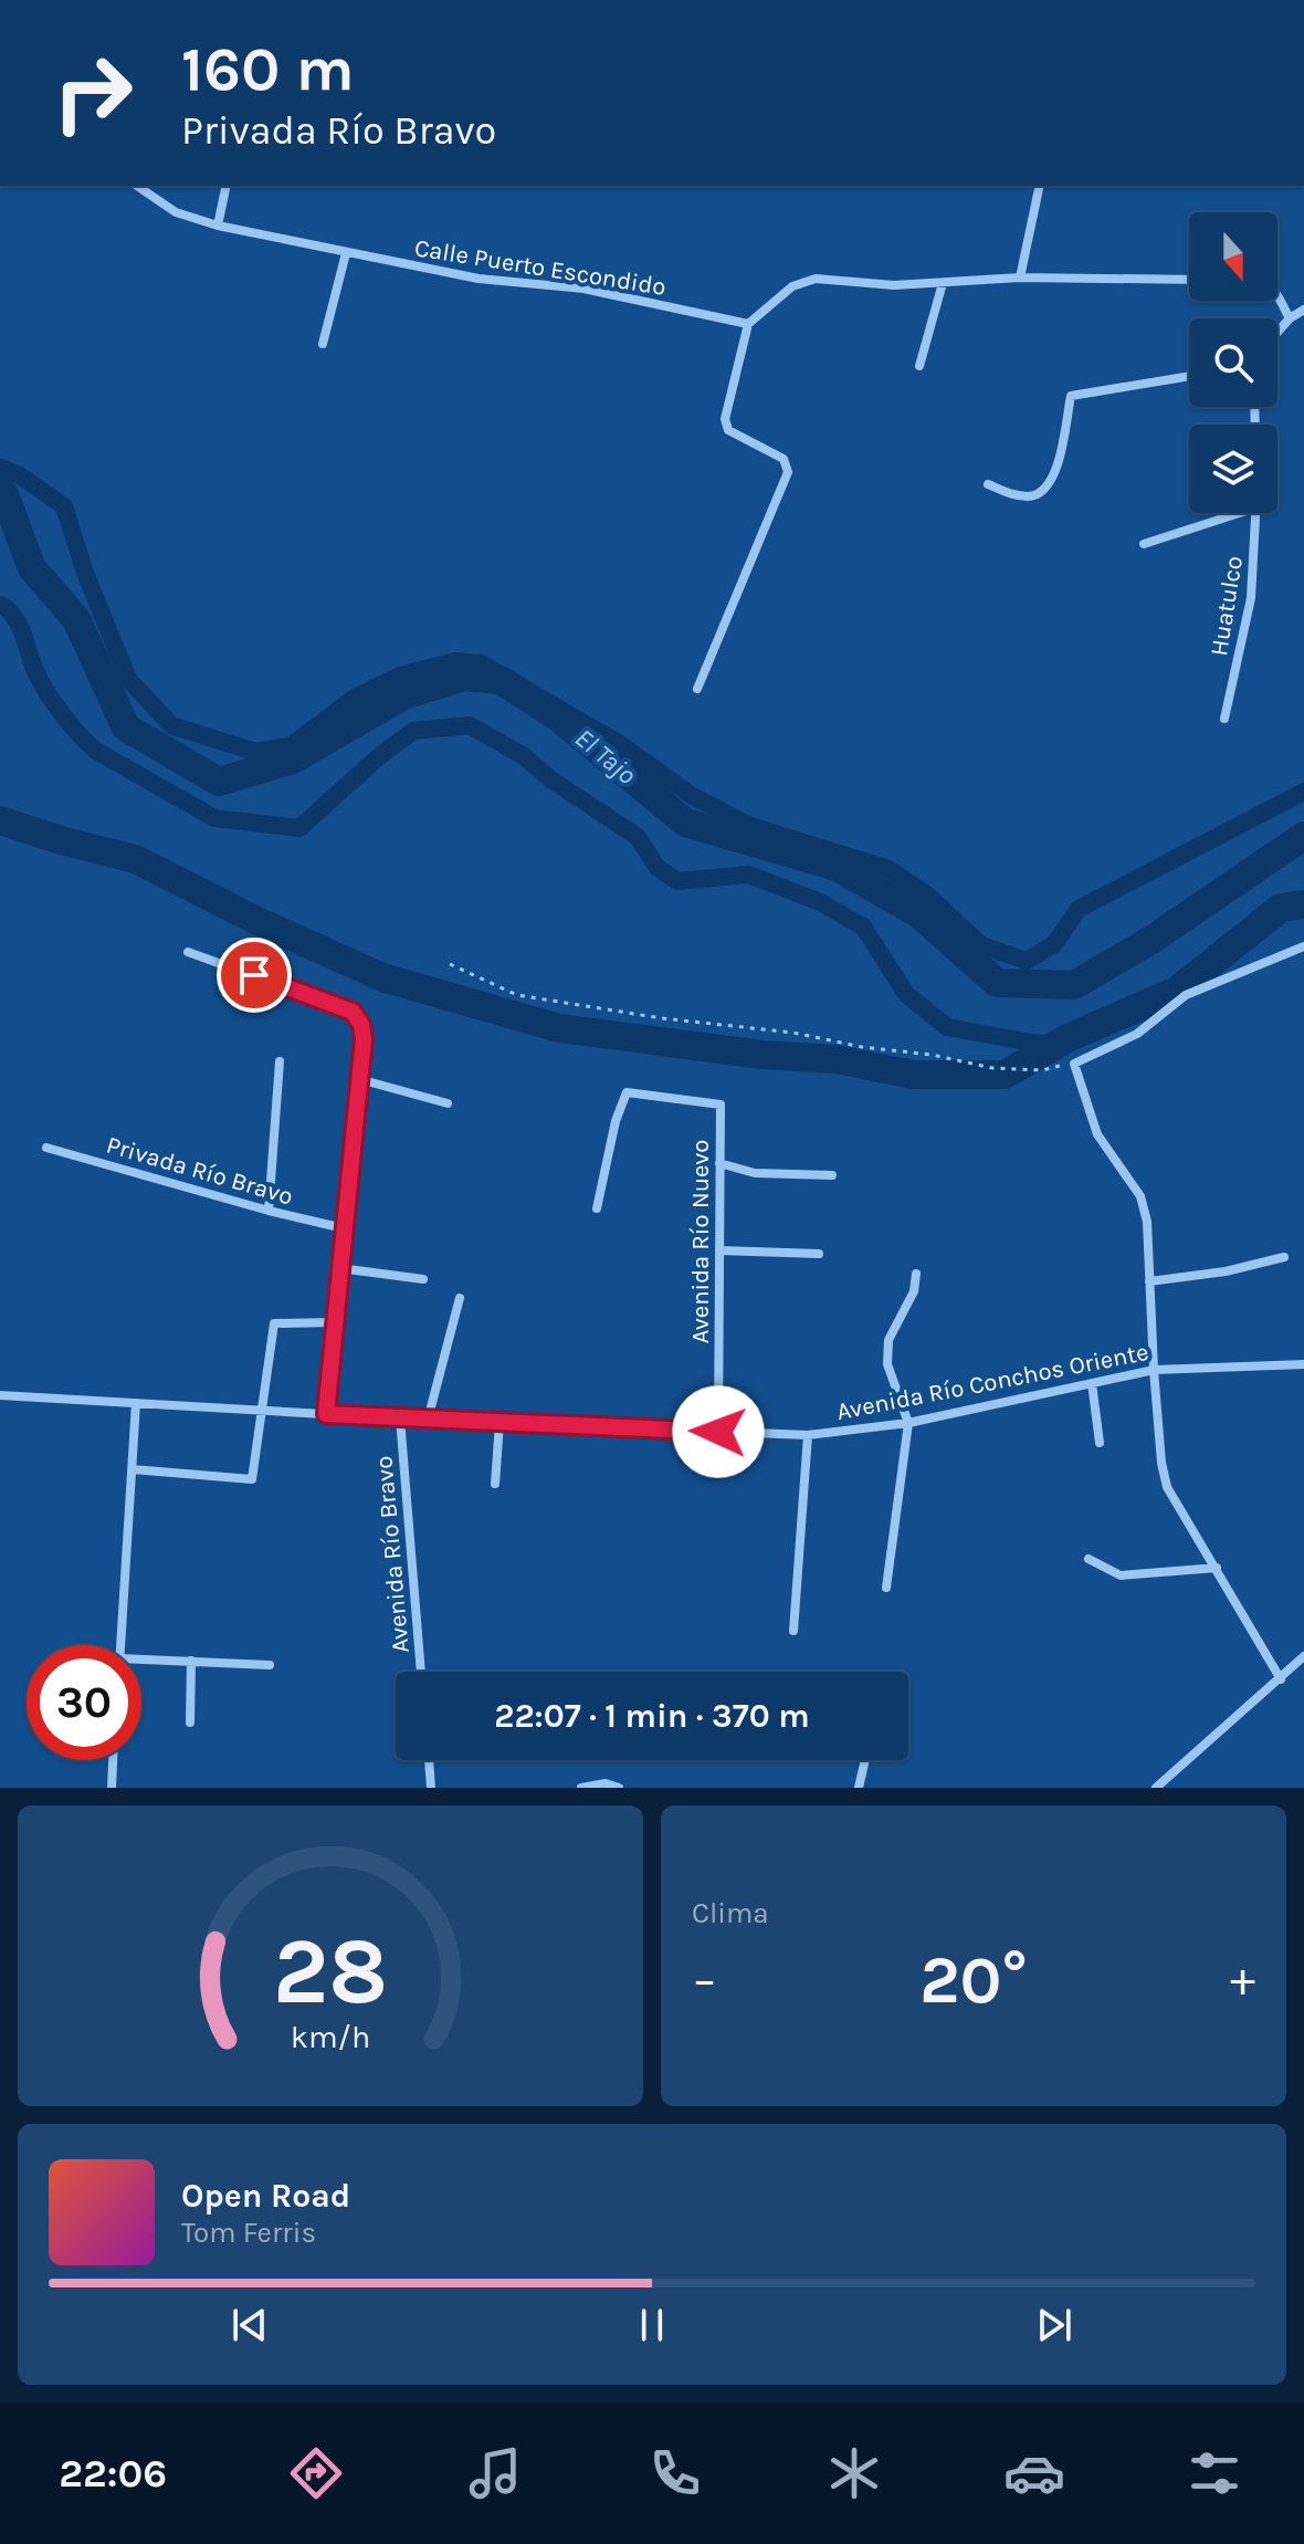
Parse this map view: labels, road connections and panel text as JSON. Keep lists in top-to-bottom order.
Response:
{
  "streets": {
    "street": [
      "Calle Puerto Escondido",
      "Huatulco",
      "Privada Río Bravo",
      "Avenida Río Nuevo",
      "Avenida Río Conchos Oriente",
      "Avenida Río Bravo"
    ]
  },
  "crossings": [
    ["Avenida Río Nuevo", "Avenida Río Conchos Oriente"],
    ["Avenida Río Conchos Oriente", "Avenida Río Bravo"]
  ],
  "water": ["El Tajo"],
  "north": "bottom",
  "page": {
    "turn": ["160 m", "Privada Río Bravo"],
    "limit": "30",
    "trip": "22:07 · 1 min · 370 m",
    "tile": "Clima",
    "heat": ["−", "20°", "+"],
    "song": ["Open Road", "Tom Ferris"],
    "tabs": "22:06",
    "gauge": ["28", "km/h"]
  }
}
